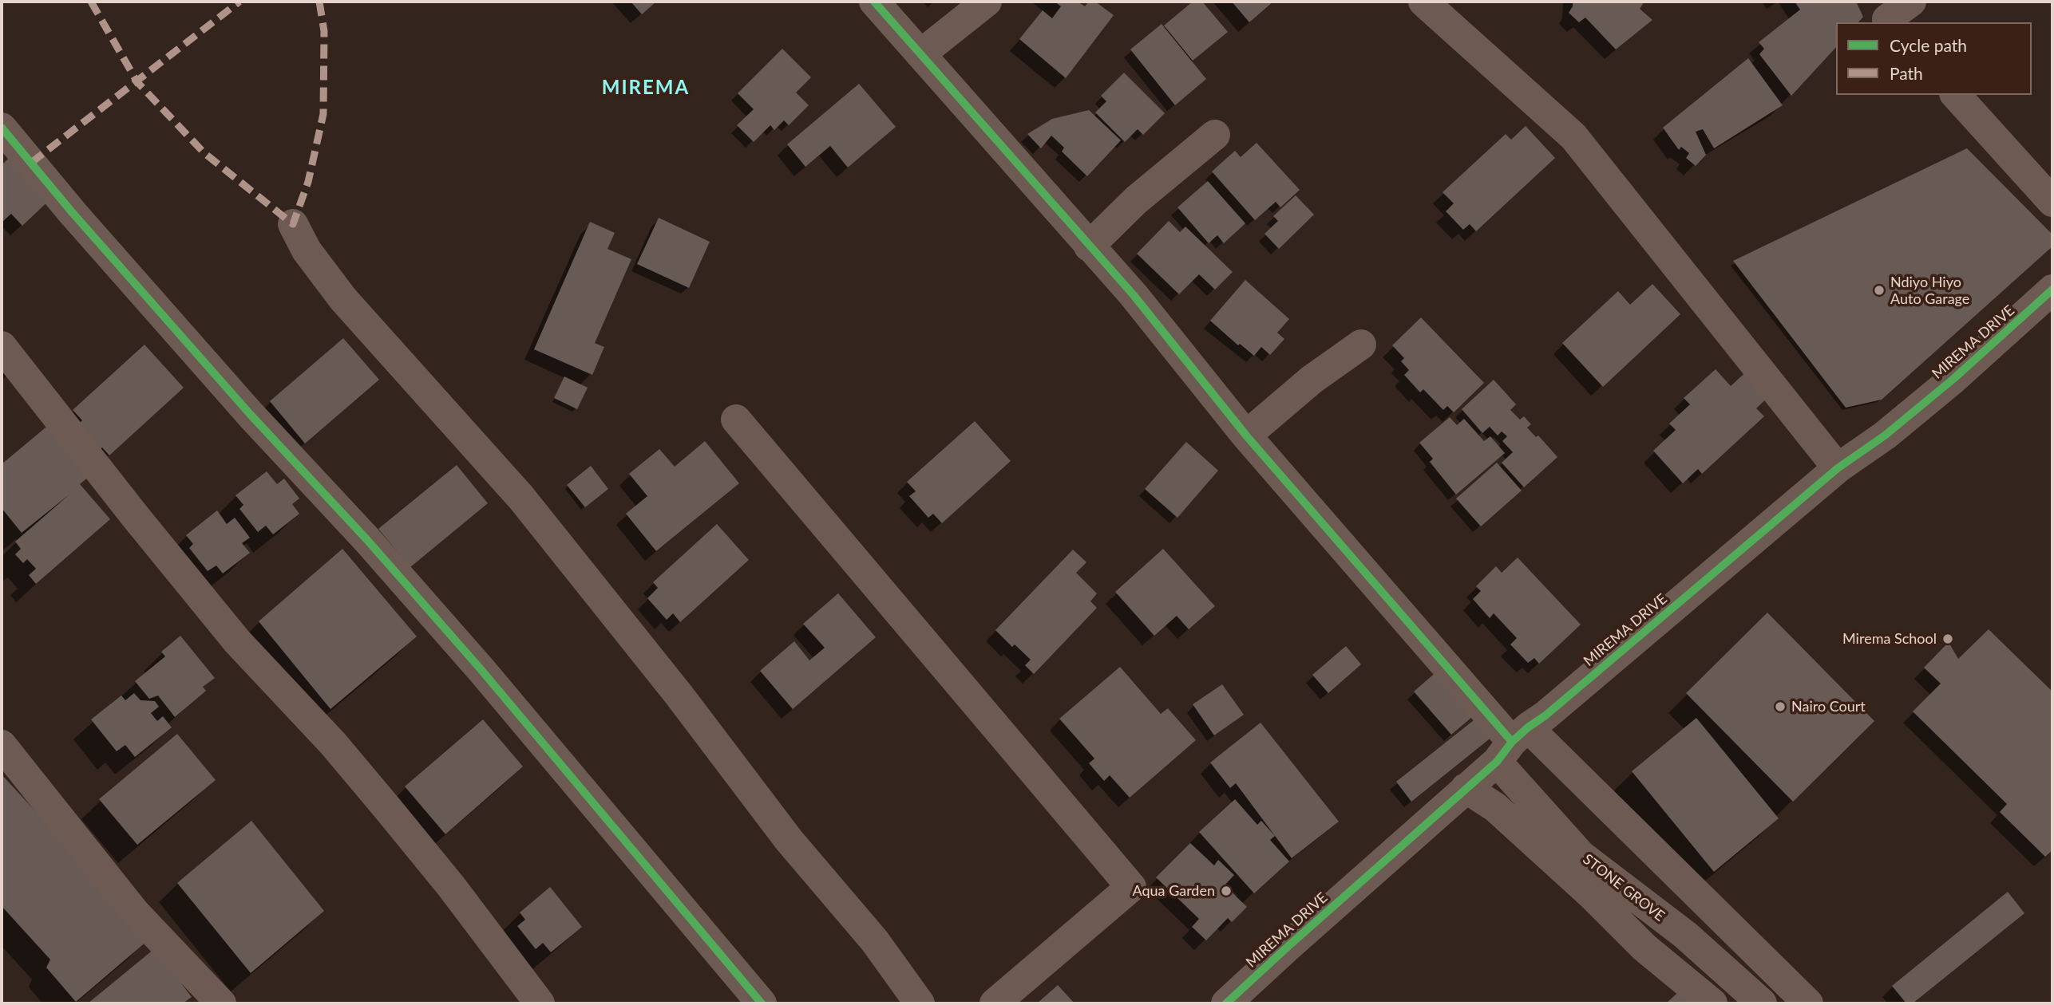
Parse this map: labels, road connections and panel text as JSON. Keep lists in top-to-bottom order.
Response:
{
  "streets": {
    "street": ["MIREMA DRIVE", "STONE GROVE"]
  },
  "crossings": [
    ["MIREMA DRIVE", "STONE GROVE"]
  ],
  "districts": ["MIREMA"],
  "places": [
    "Ndiyo Hiyo Auto Garage",
    "Mirema School",
    "Nairo Court",
    "Aqua Garden"
  ],
  "legend": ["Cycle path", "Path"]
}
